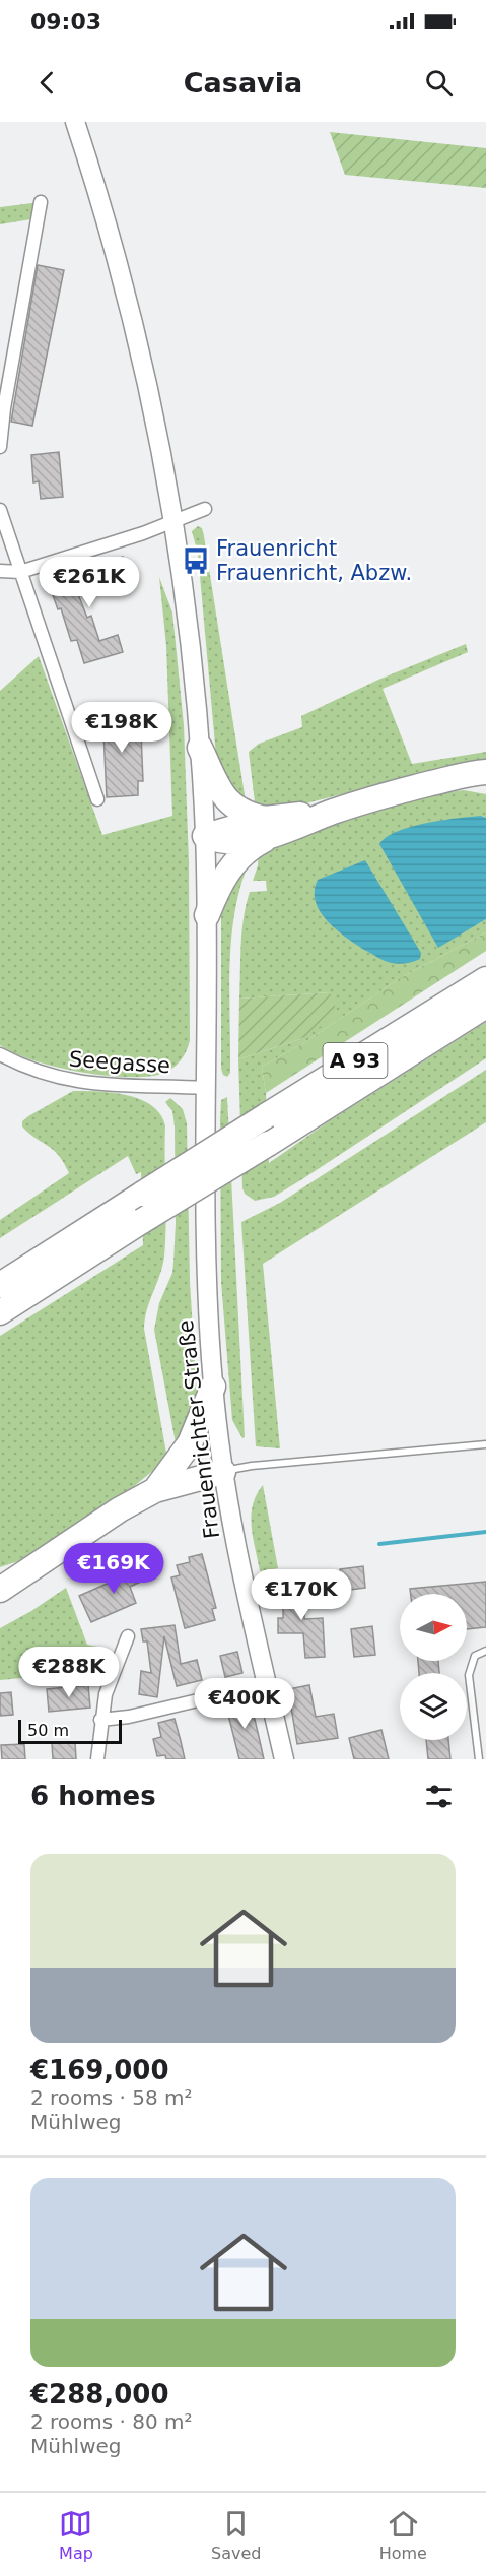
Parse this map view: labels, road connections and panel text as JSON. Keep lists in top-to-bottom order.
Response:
{
  "streets": {
    "highway": ["A 93"],
    "main road": ["Frauenrichter Straße"],
    "street": ["Seegasse"]
  },
  "crossings": [
    ["Seegasse", "Frauenrichter Straße"]
  ],
  "places": {
    "bus stop": ["Frauenricht Frauenricht, Abzw."]
  },
  "scale_bar": "50 m",
  "north": "right",
  "page": {
    "status": "09:03",
    "header": "Casavia",
    "price": [
      "€261K",
      "€198K",
      "€169K",
      "€170K",
      "€288K",
      "€400K"
    ],
    "scale": "50 m",
    "heading": "6 homes",
    "list": [
      {
        "name": "€169,000",
        "note": "2 rooms · 58 m² · Mühlweg"
      },
      {
        "name": "€288,000",
        "note": "2 rooms · 80 m² · Mühlweg"
      }
    ],
    "tabs": ["Map", "Saved", "Home"]
  }
}
